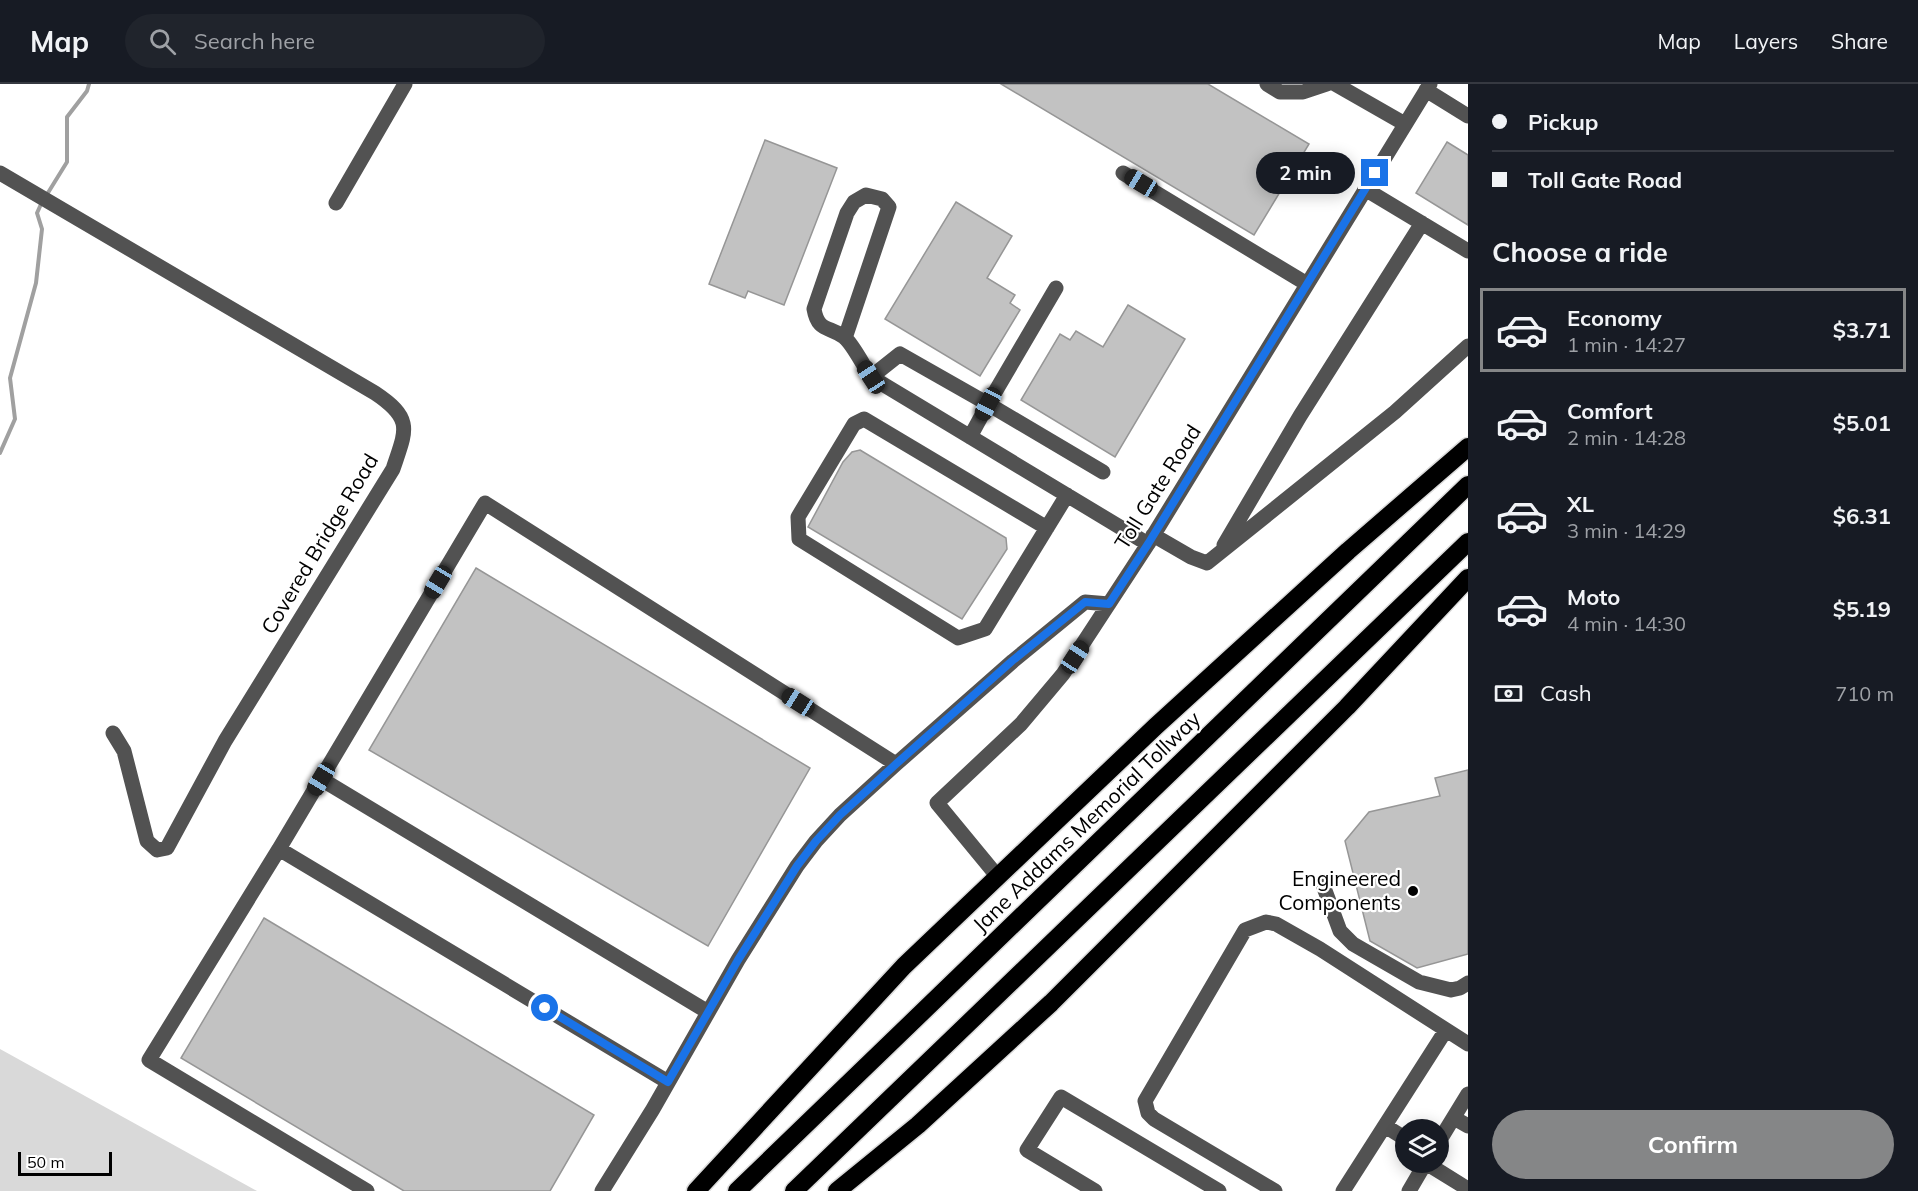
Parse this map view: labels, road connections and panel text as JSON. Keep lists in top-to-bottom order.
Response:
{
  "streets": {
    "highway": ["Jane Addams Memorial Tollway"],
    "street": ["Toll Gate Road", "Covered Bridge Road"]
  },
  "places": ["Engineered Components"],
  "scale_bar": "50 m",
  "page": {
    "header": "Map",
    "search": "Search here",
    "nav": ["Map", "Layers", "Share"],
    "banner": ["Pickup", "Toll Gate Road"],
    "bubble": "2 min",
    "heading": "Choose a ride",
    "list": [
      {
        "name": "Economy",
        "note": "1 min · 14:27",
        "value": "$3.71"
      },
      {
        "name": "Comfort",
        "note": "2 min · 14:28",
        "value": "$5.01"
      },
      {
        "name": "XL",
        "note": "3 min · 14:29",
        "value": "$6.31"
      },
      {
        "name": "Moto",
        "note": "4 min · 14:30",
        "value": "$5.19"
      }
    ],
    "pay": ["Cash", "710 m"],
    "buttons": "Confirm",
    "scale": "50 m"
  }
}
